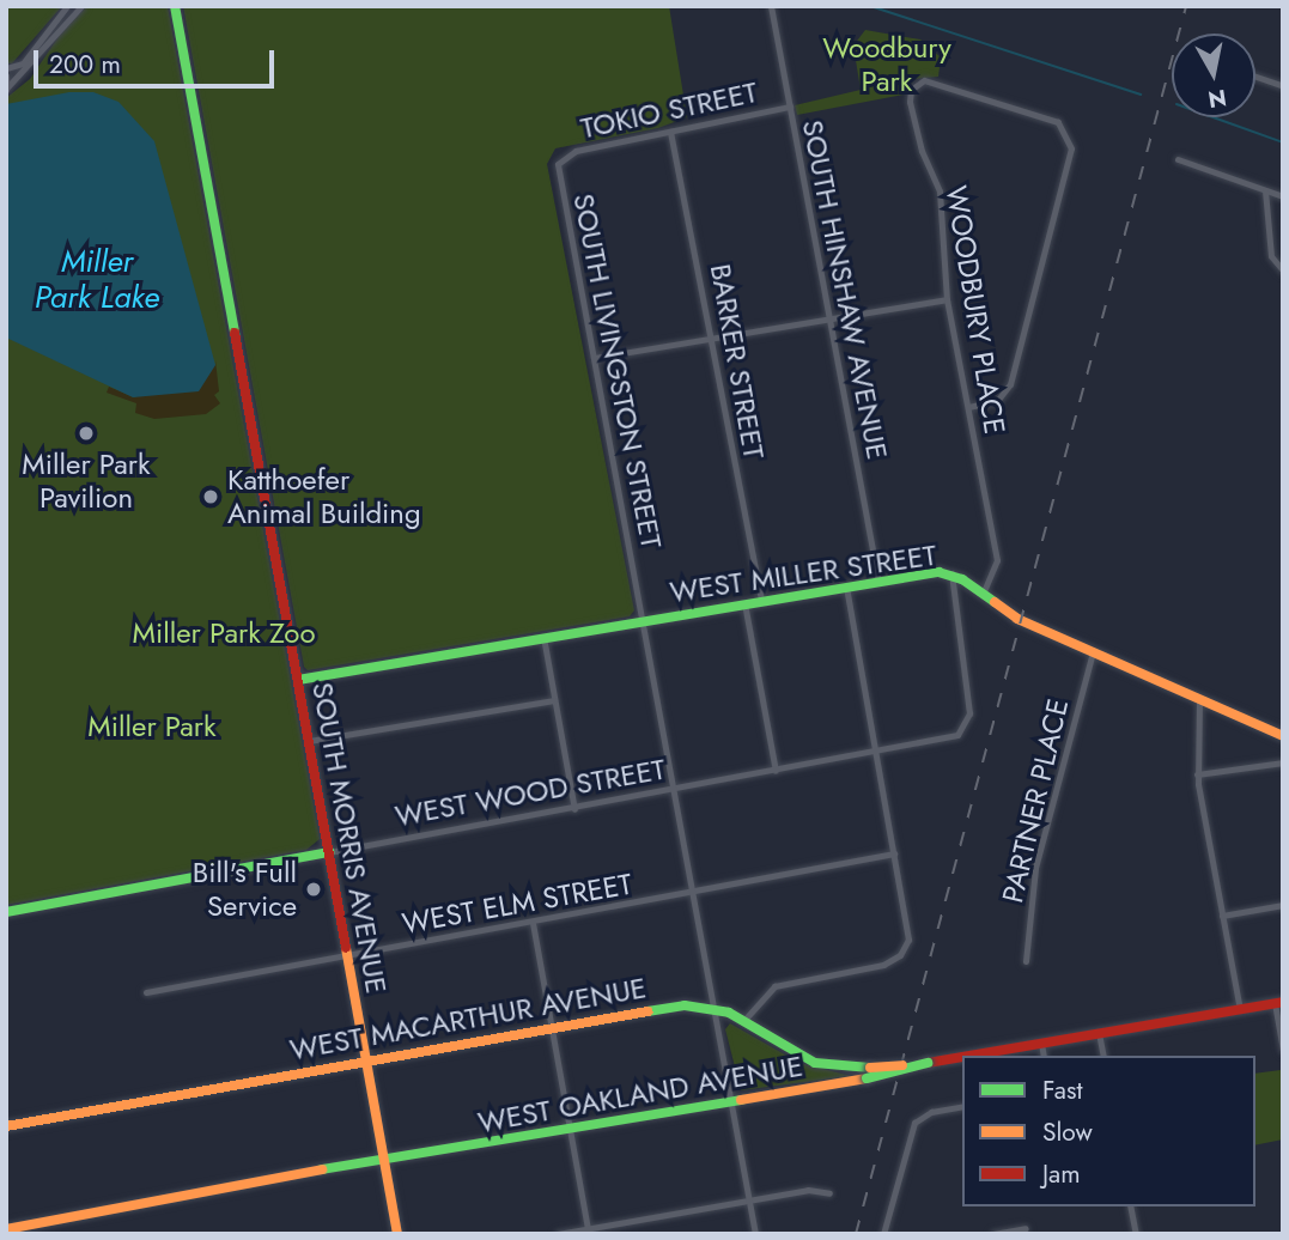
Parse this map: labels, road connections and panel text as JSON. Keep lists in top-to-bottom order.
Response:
{
  "streets": {
    "main road": [
      "WEST MILLER STREET",
      "WEST WOOD STREET",
      "SOUTH MORRIS AVENUE",
      "WEST MACARTHUR AVENUE",
      "WEST OAKLAND AVENUE"
    ],
    "street": [
      "TOKIO STREET",
      "SOUTH HINSHAW AVENUE",
      "WOODBURY PLACE",
      "BARKER STREET",
      "SOUTH LIVINGSTON STREET",
      "PARTNER PLACE",
      "WEST ELM STREET"
    ]
  },
  "crossings": [
    ["TOKIO STREET", "SOUTH HINSHAW AVENUE"],
    ["TOKIO STREET", "BARKER STREET"],
    ["TOKIO STREET", "SOUTH LIVINGSTON STREET"],
    ["SOUTH HINSHAW AVENUE", "WEST MILLER STREET"],
    ["WOODBURY PLACE", "WEST MILLER STREET"],
    ["BARKER STREET", "WEST MILLER STREET"],
    ["SOUTH LIVINGSTON STREET", "WEST MILLER STREET"],
    ["SOUTH LIVINGSTON STREET", "WEST WOOD STREET"],
    ["SOUTH LIVINGSTON STREET", "WEST ELM STREET"],
    ["SOUTH LIVINGSTON STREET", "WEST MACARTHUR AVENUE"],
    ["SOUTH LIVINGSTON STREET", "WEST OAKLAND AVENUE"],
    ["WEST MILLER STREET", "WEST WOOD STREET"],
    ["WEST MILLER STREET", "PARTNER PLACE"],
    ["WEST MILLER STREET", "SOUTH MORRIS AVENUE"],
    ["WEST WOOD STREET", "SOUTH MORRIS AVENUE"],
    ["SOUTH MORRIS AVENUE", "WEST ELM STREET"],
    ["SOUTH MORRIS AVENUE", "WEST MACARTHUR AVENUE"],
    ["SOUTH MORRIS AVENUE", "WEST OAKLAND AVENUE"],
    ["WEST MACARTHUR AVENUE", "WEST OAKLAND AVENUE"]
  ],
  "water": ["Miller Park Lake"],
  "parks": ["Woodbury Park", "Miller Park Zoo", "Miller Park"],
  "places": ["Miller Park Pavilion", "Katthoefer Animal Building", "Bill's Full Service"],
  "legend": ["Fast", "Slow", "Jam"],
  "scale_bar": "200 m",
  "north": "bottom"
}
